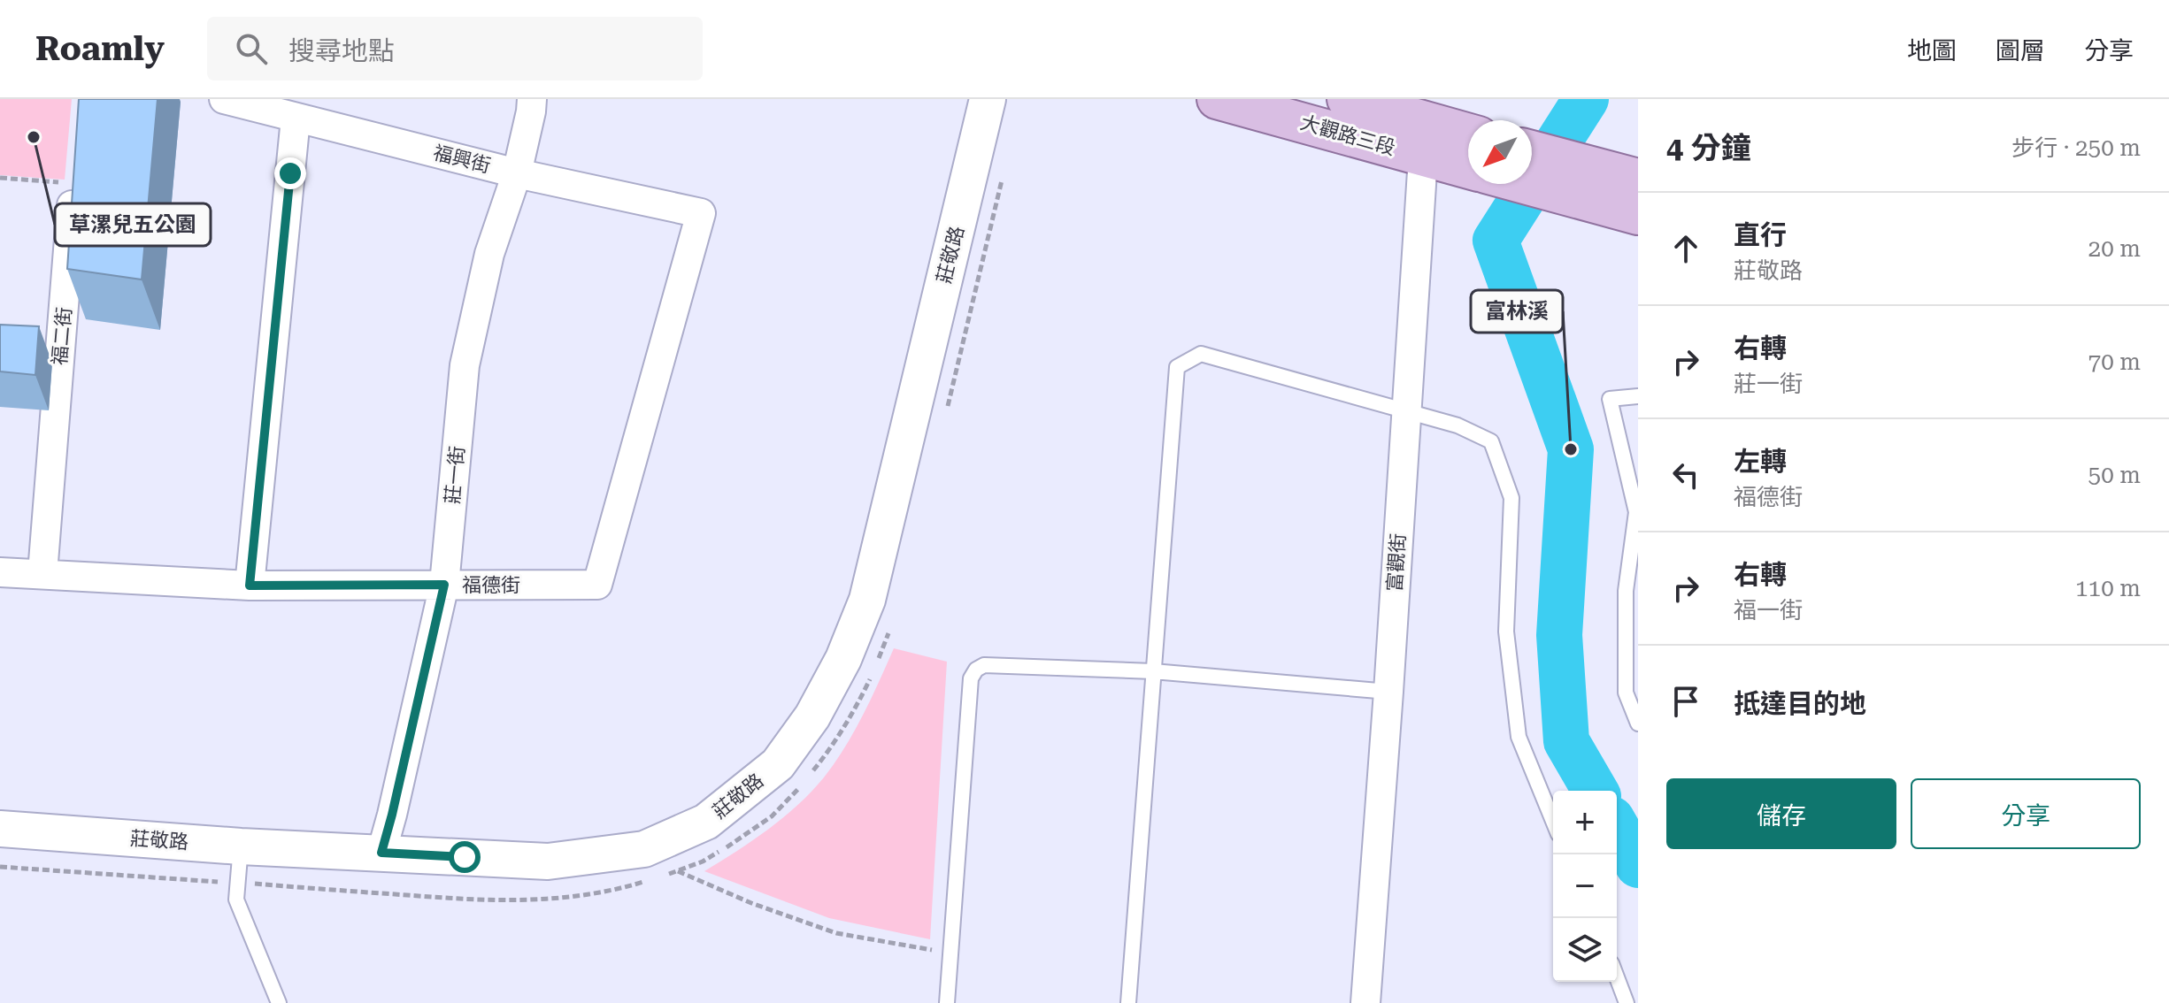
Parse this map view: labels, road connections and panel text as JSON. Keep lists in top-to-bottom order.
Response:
{
  "streets": {
    "main road": ["大觀路三段"],
    "street": [
      "福興街",
      "莊敬路",
      "福二街",
      "莊一街",
      "富觀街",
      "福德街"
    ]
  },
  "crossings": [
    ["大觀路三段", "富觀街"],
    ["福興街", "莊一街"],
    ["福興街", "福德街"],
    ["莊敬路", "莊一街"],
    ["福二街", "福德街"],
    ["莊一街", "福德街"]
  ],
  "places": ["草漯兒五公園", "富林溪"],
  "north": "bottom left",
  "page": {
    "header": "Roamly",
    "search": "搜尋地點",
    "nav": ["地圖", "圖層", "分享"],
    "heading": ["4 分鐘", "步行 · 250 m"],
    "list": [
      ["直行", "莊敬路", "20 m"],
      ["右轉", "莊一街", "70 m"],
      ["左轉", "福德街", "50 m"],
      ["右轉", "福一街", "110 m"],
      "抵達目的地"
    ],
    "buttons": ["儲存", "分享"],
    "map_buttons": ["+", "−"]
  }
}
